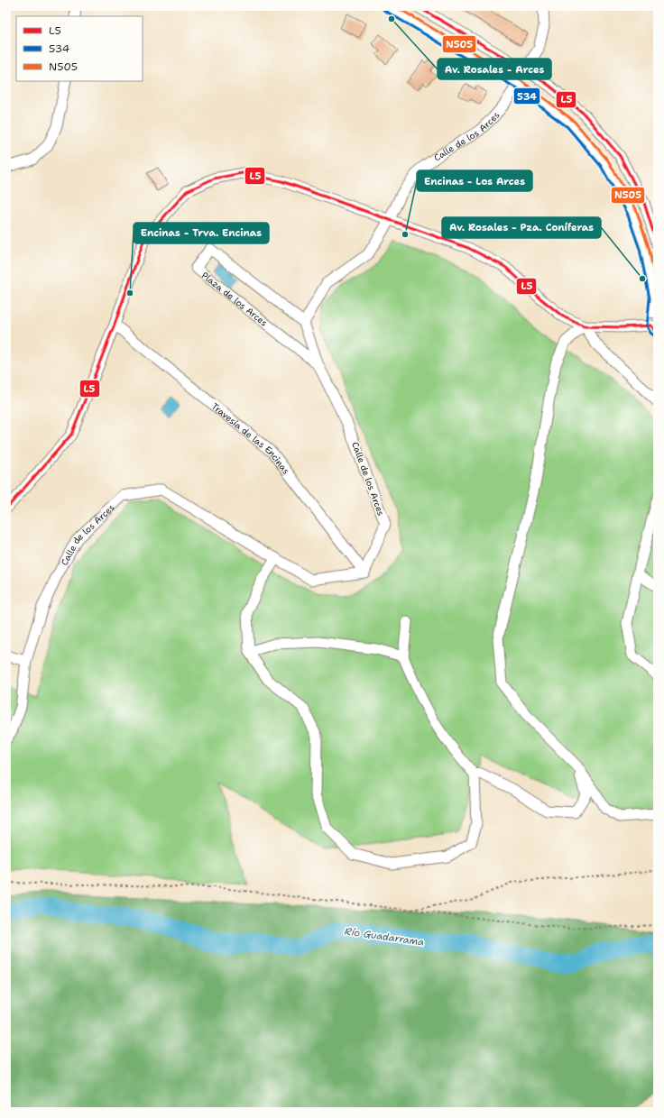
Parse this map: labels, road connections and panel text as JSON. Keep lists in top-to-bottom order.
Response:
{
  "streets": {
    "street": ["Calle de los Arces", "Plaza de los Arces", "Travesía de las Encinas"]
  },
  "crossings": [
    ["Calle de los Arces", "Plaza de los Arces"],
    ["Calle de los Arces", "Travesía de las Encinas"]
  ],
  "water": ["Río Guadarrama"],
  "places": [
    "Av. Rosales - Arces",
    "Encinas - Los Arces",
    "Av. Rosales - Pza. Coníferas",
    "Encinas - Trva. Encinas"
  ],
  "lines": ["transit line L5", "transit line N505", "transit line 534"],
  "legend": ["L5", "534", "N505"]
}
